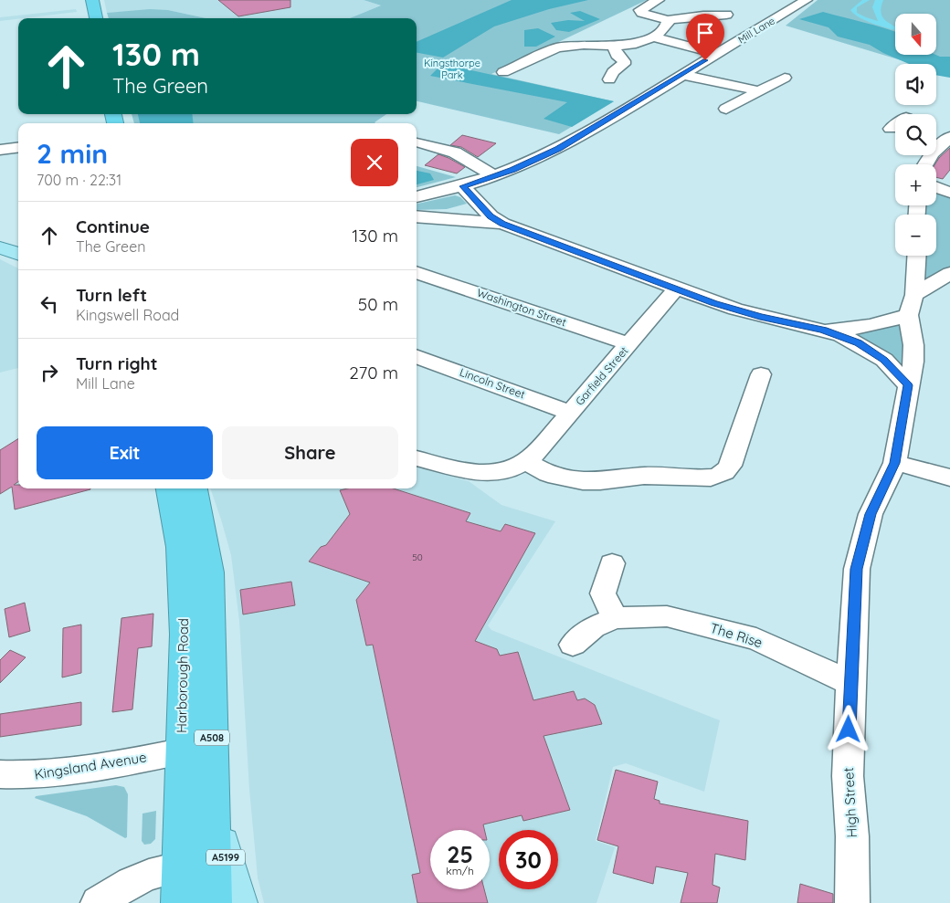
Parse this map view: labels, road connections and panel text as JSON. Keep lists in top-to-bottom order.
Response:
{
  "streets": {
    "highway": ["Harborough Road", "A508"],
    "main road": ["A5199"],
    "street": [
      "Mill Lane",
      "Washington Street",
      "Garfield Street",
      "Lincoln Street",
      "The Rise",
      "Kingsland Avenue",
      "High Street"
    ]
  },
  "crossings": [
    ["Washington Street", "Garfield Street"],
    ["Garfield Street", "Lincoln Street"],
    ["The Rise", "High Street"],
    ["Harborough Road", "Kingsland Avenue"],
    ["Harborough Road", "A5199"]
  ],
  "parks": ["Kingsthorpe Park"],
  "house_numbers": ["50"],
  "north": "bottom",
  "page": {
    "map_buttons": ["+", "−"],
    "turn": ["130 m", "The Green"],
    "heading": ["2 min", "700 m · 22:31"],
    "list": [
      {
        "name": "Continue",
        "note": "The Green",
        "value": "130 m"
      },
      {
        "name": "Turn left",
        "note": "Kingswell Road",
        "value": "50 m"
      },
      {
        "name": "Turn right",
        "note": "Mill Lane",
        "value": "270 m"
      }
    ],
    "buttons": ["Exit", "Share"],
    "speed": "25 km/h",
    "limit": "30"
  }
}
